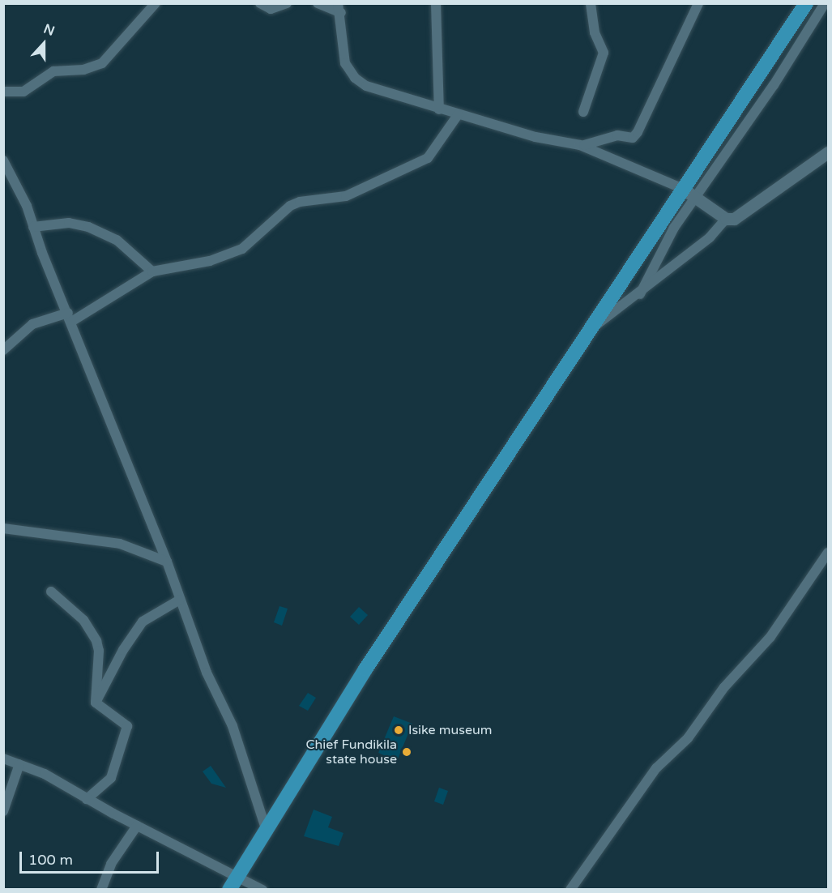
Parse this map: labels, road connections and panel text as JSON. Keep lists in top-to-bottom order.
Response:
{
  "places": ["Isike museum", "Chief Fundikila state house"],
  "scale_bar": "100 m",
  "north": "top"
}
